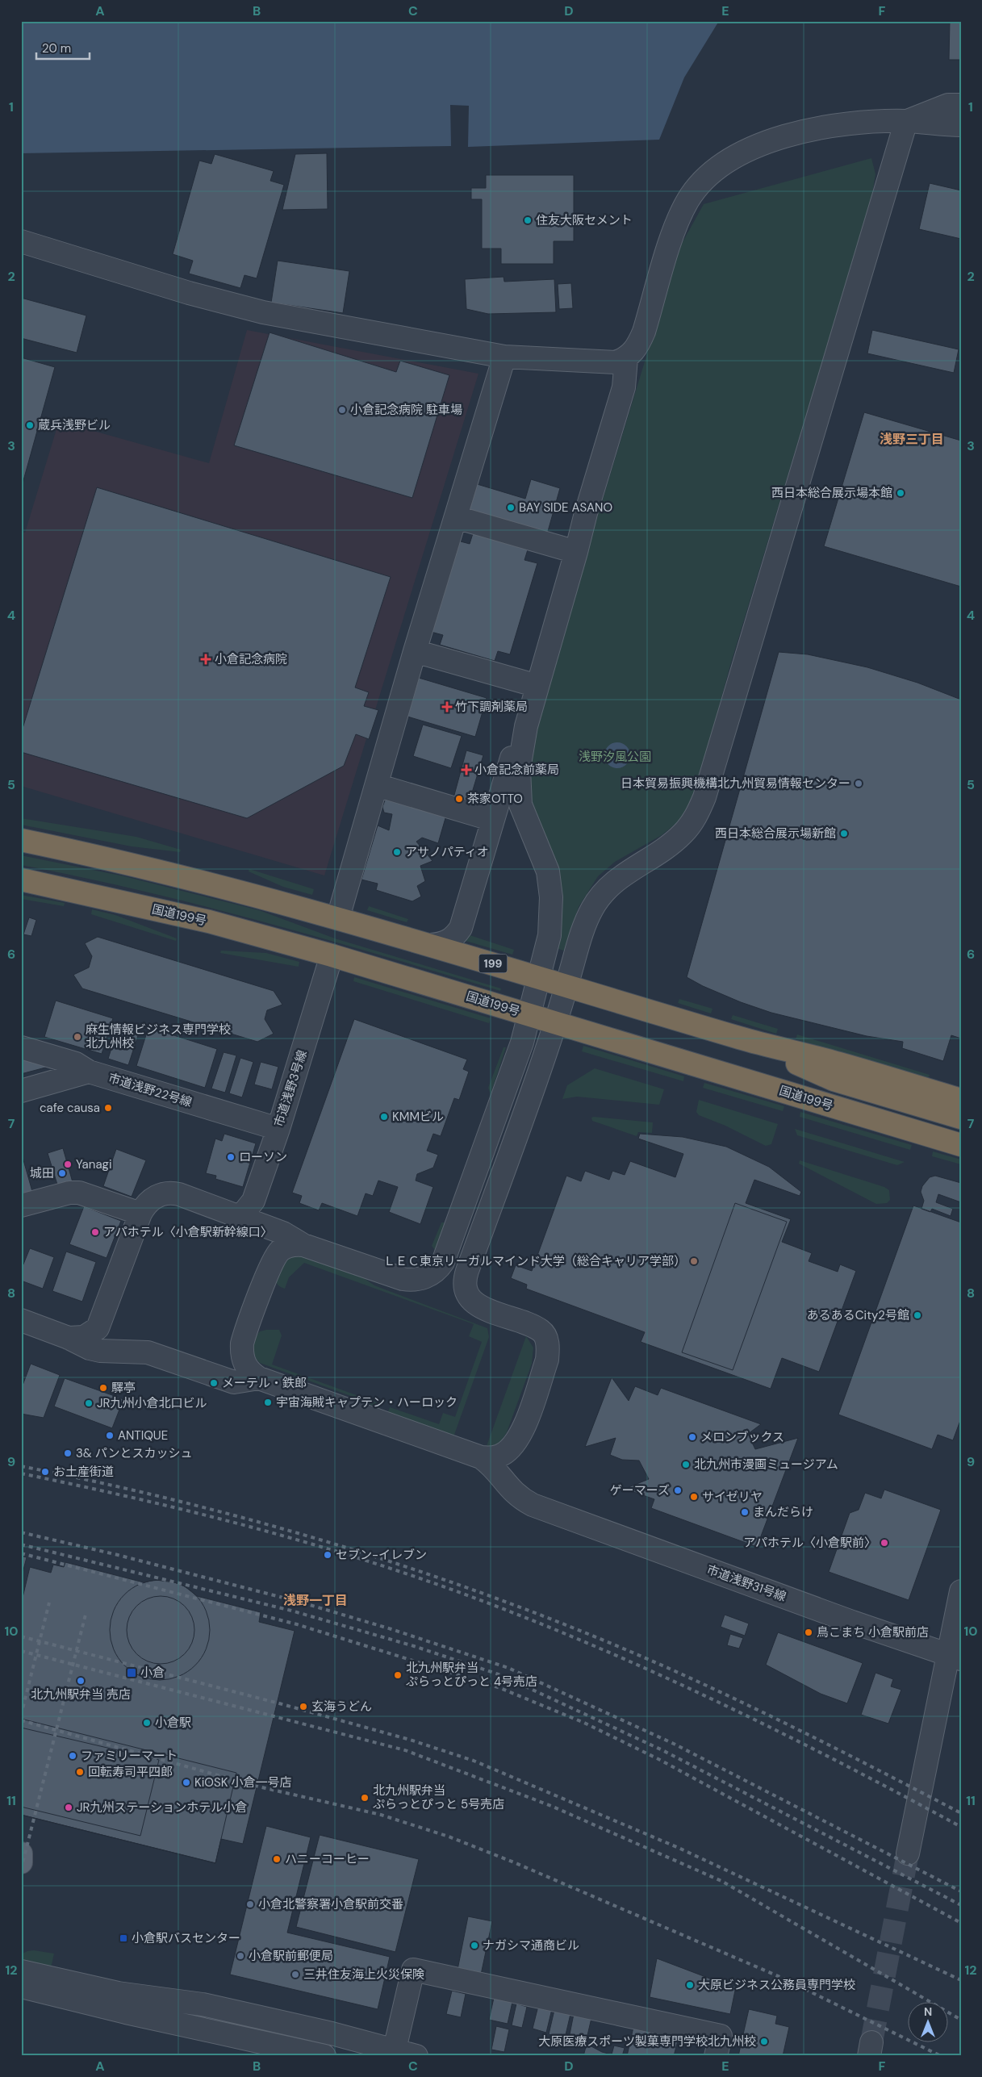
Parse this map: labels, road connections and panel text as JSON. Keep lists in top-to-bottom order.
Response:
{
  "streets": {
    "highway": ["国道199号", "199"],
    "street": ["市道浅野3号線", "市道浅野22号線", "市道浅野31号線"]
  },
  "crossings": [
    ["国道199号", "市道浅野3号線"],
    ["市道浅野3号線", "市道浅野22号線"]
  ],
  "districts": ["浅野三丁目", "浅野一丁目"],
  "parks": ["浅野汐風公園"],
  "places": {
    "other": [
      "住友大阪セメント",
      "小倉記念病院 駐車場",
      "蔵兵浅野ビル",
      "西日本総合展示場本館",
      "BAY SIDE ASANO",
      "日本貿易振興機構北九州貿易情報センター",
      "茶家OTTO",
      "西日本総合展示場新館",
      "アサノパティオ",
      "麻生情報ビジネス専門学校 北九州校",
      "cafe causa",
      "KMMビル",
      "ローソン",
      "Yanagi",
      "城田",
      "アパホテル〈小倉駅新幹線口〉",
      "ＬＥＣ東京リーガルマインド大学（総合キャリア学部）",
      "あるあるCity2号館",
      "メーテル・鉄郎",
      "驛亭",
      "宇宙海賊キャプテン・ハーロック",
      "JR九州小倉北口ビル",
      "ANTIQUE",
      "メロンブックス",
      "3& パンとスカッシュ",
      "北九州市漫画ミュージアム",
      "お土産街道",
      "ゲーマーズ",
      "サイゼリヤ",
      "まんだらけ",
      "アパホテル〈小倉駅前〉",
      "セブン-イレブン",
      "鳥こまち 小倉駅前店",
      "北九州駅弁当 ぷらっとぴっと 4号売店",
      "北九州駅弁当 売店",
      "玄海うどん",
      "小倉駅",
      "ファミリーマート",
      "回転寿司平四郎",
      "KiOSK 小倉一号店",
      "北九州駅弁当 ぷらっとぴっと 5号売店",
      "JR九州ステーションホテル小倉",
      "ハニーコーヒー",
      "小倉北警察署小倉駅前交番",
      "ナガシマ通商ビル",
      "小倉駅前郵便局",
      "三井住友海上火災保険",
      "大原ビジネス公務員専門学校",
      "大原医療スポーツ製菓専門学校北九州校"
    ],
    "health": ["小倉記念病院", "竹下調剤薬局", "小倉記念前薬局"],
    "transit": ["小倉", "小倉駅バスセンター"]
  },
  "scale_bar": "20 m",
  "north": "top",
  "grid": {
    "columns": [
      "A",
      "B",
      "C",
      "D",
      "E",
      "F"
    ],
    "rows": [
      "1",
      "2",
      "3",
      "4",
      "5",
      "6",
      "7",
      "8",
      "9",
      "10",
      "11",
      "12"
    ]
  }
}
